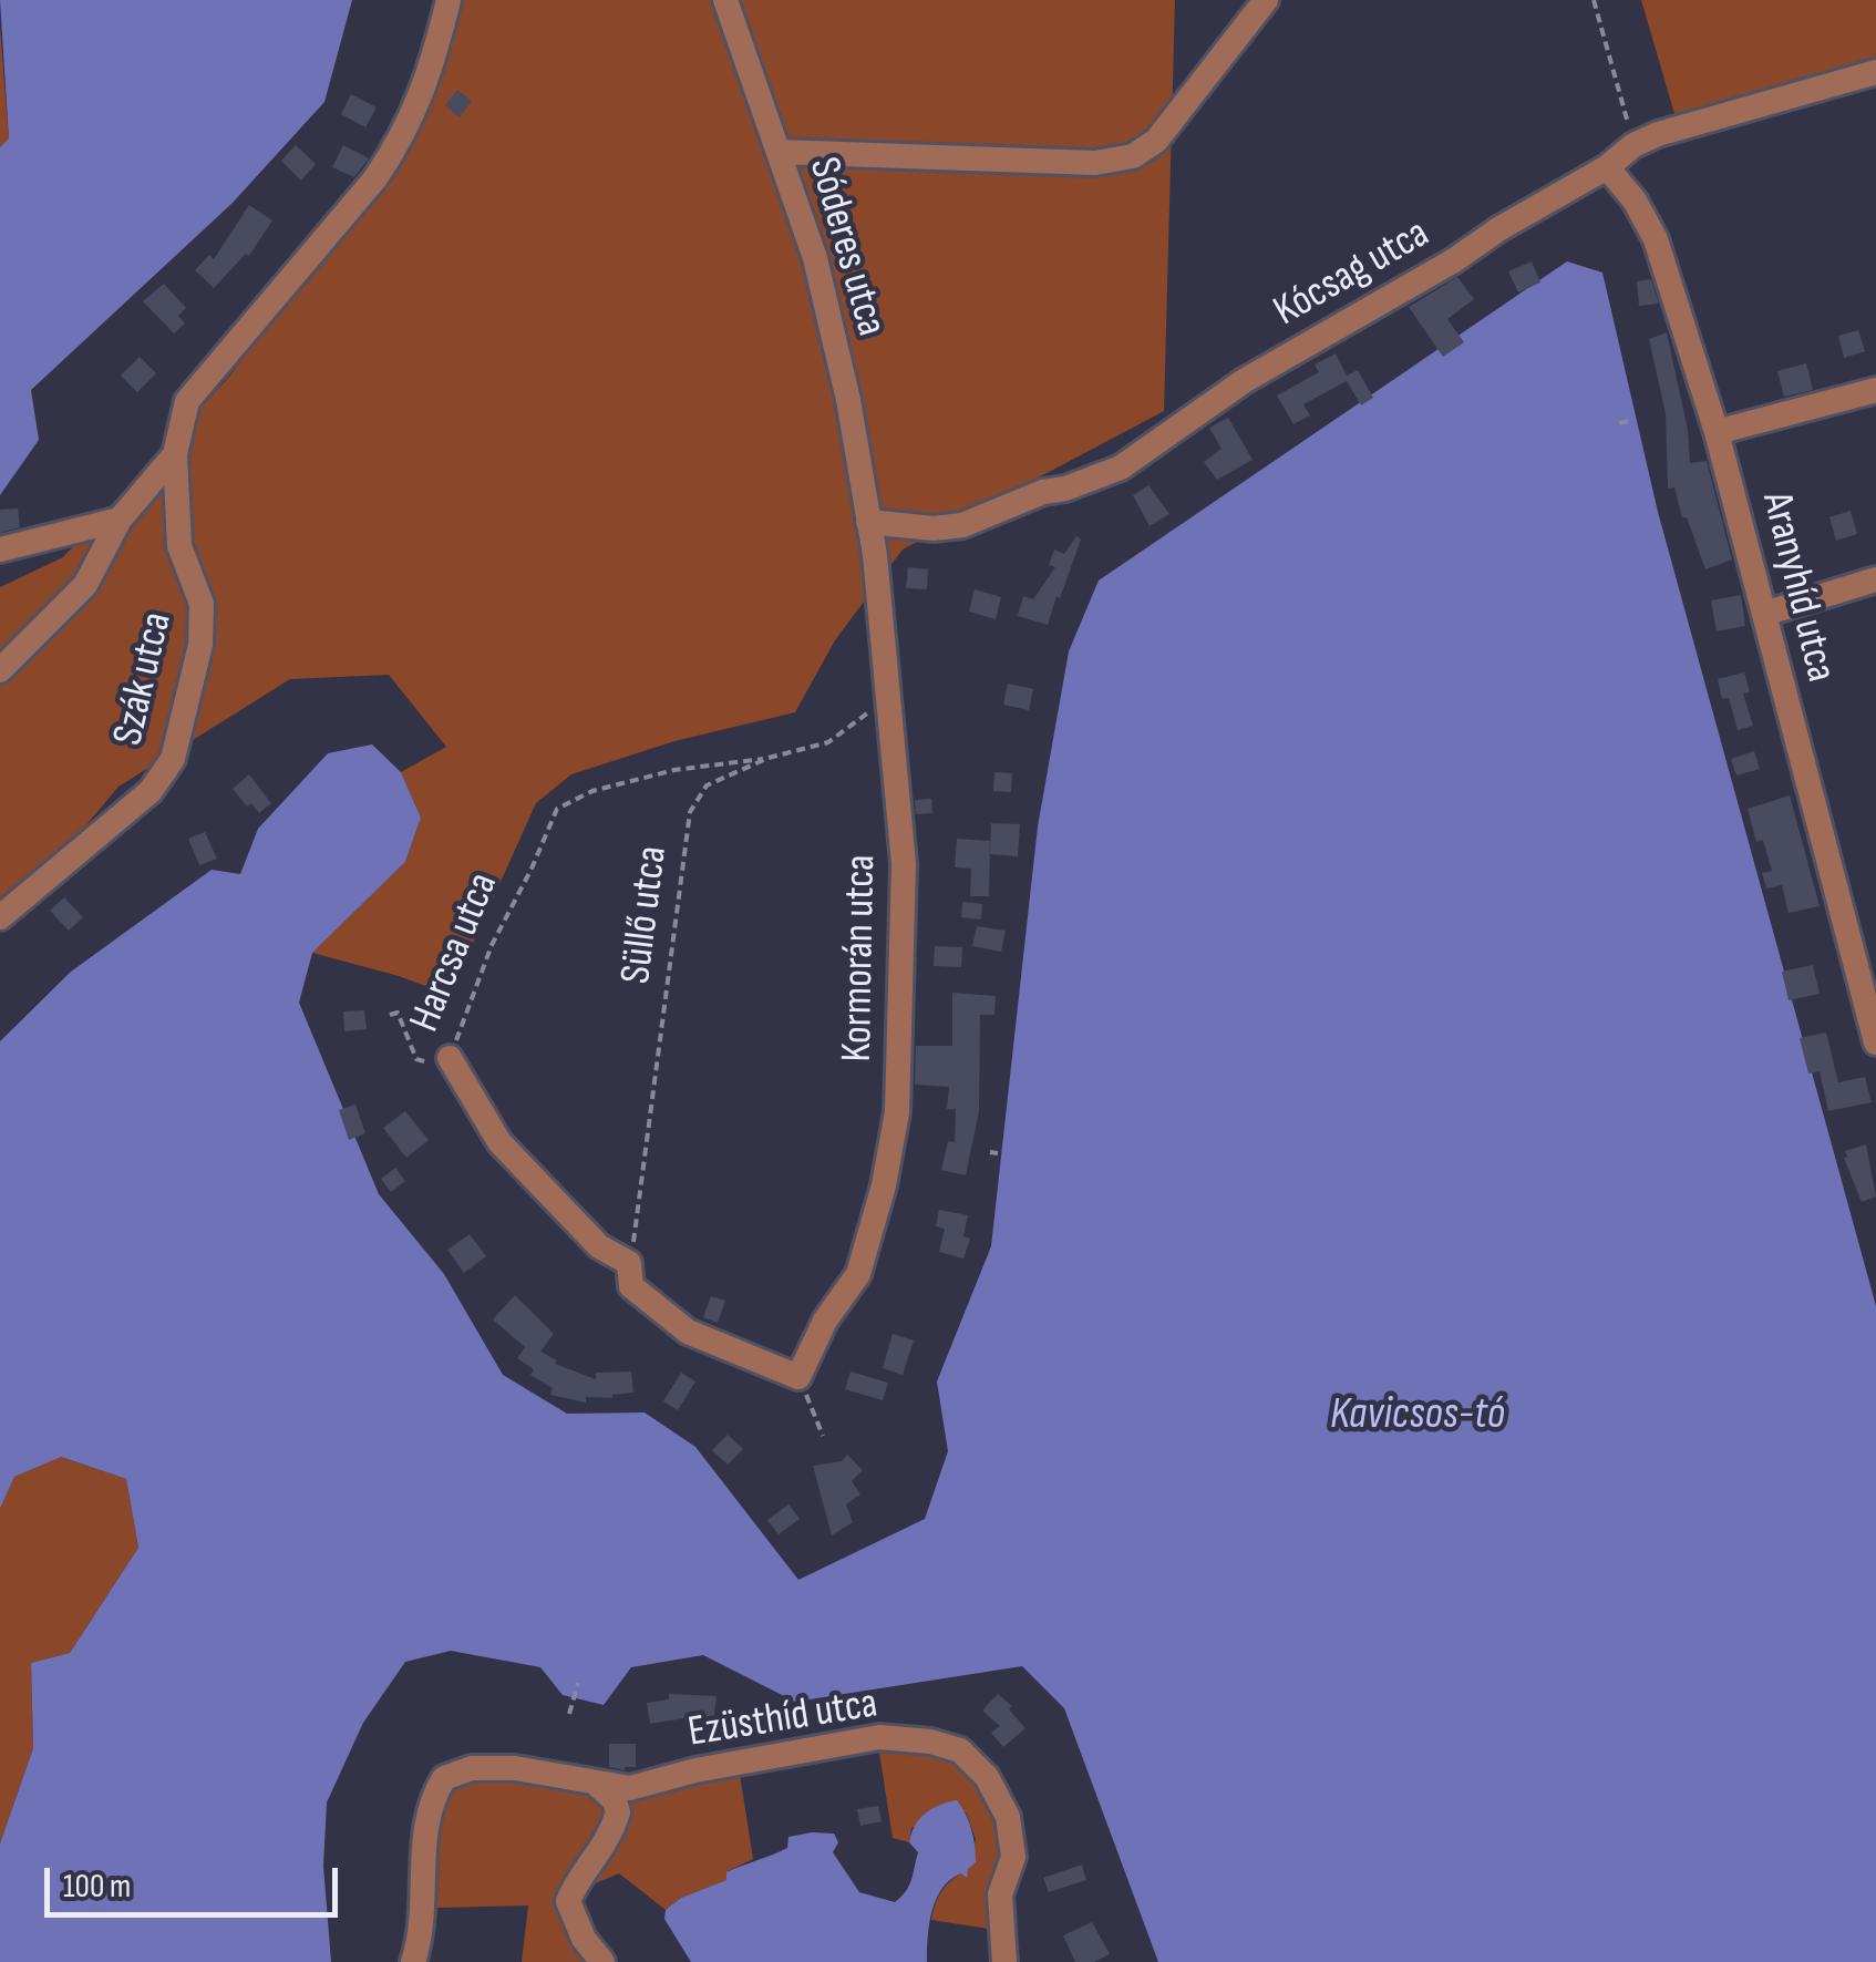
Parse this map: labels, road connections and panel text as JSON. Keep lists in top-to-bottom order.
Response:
{
  "streets": {
    "street": [
      "Sóderes utca",
      "Kócsag utca",
      "Aranyhíd utca",
      "Szák utca",
      "Harcsa utca",
      "Kormorán utca",
      "Ezüsthíd utca"
    ],
    "path": ["Süllő utca"]
  },
  "crossings": [
    ["Sóderes utca", "Kócsag utca"],
    ["Sóderes utca", "Kormorán utca"],
    ["Kócsag utca", "Aranyhíd utca"],
    ["Kócsag utca", "Kormorán utca"],
    ["Süllő utca", "Harcsa utca"],
    ["Süllő utca", "Kormorán utca"],
    ["Harcsa utca", "Kormorán utca"]
  ],
  "water": ["Kavicsos-tó"],
  "scale_bar": "100 m"
}
